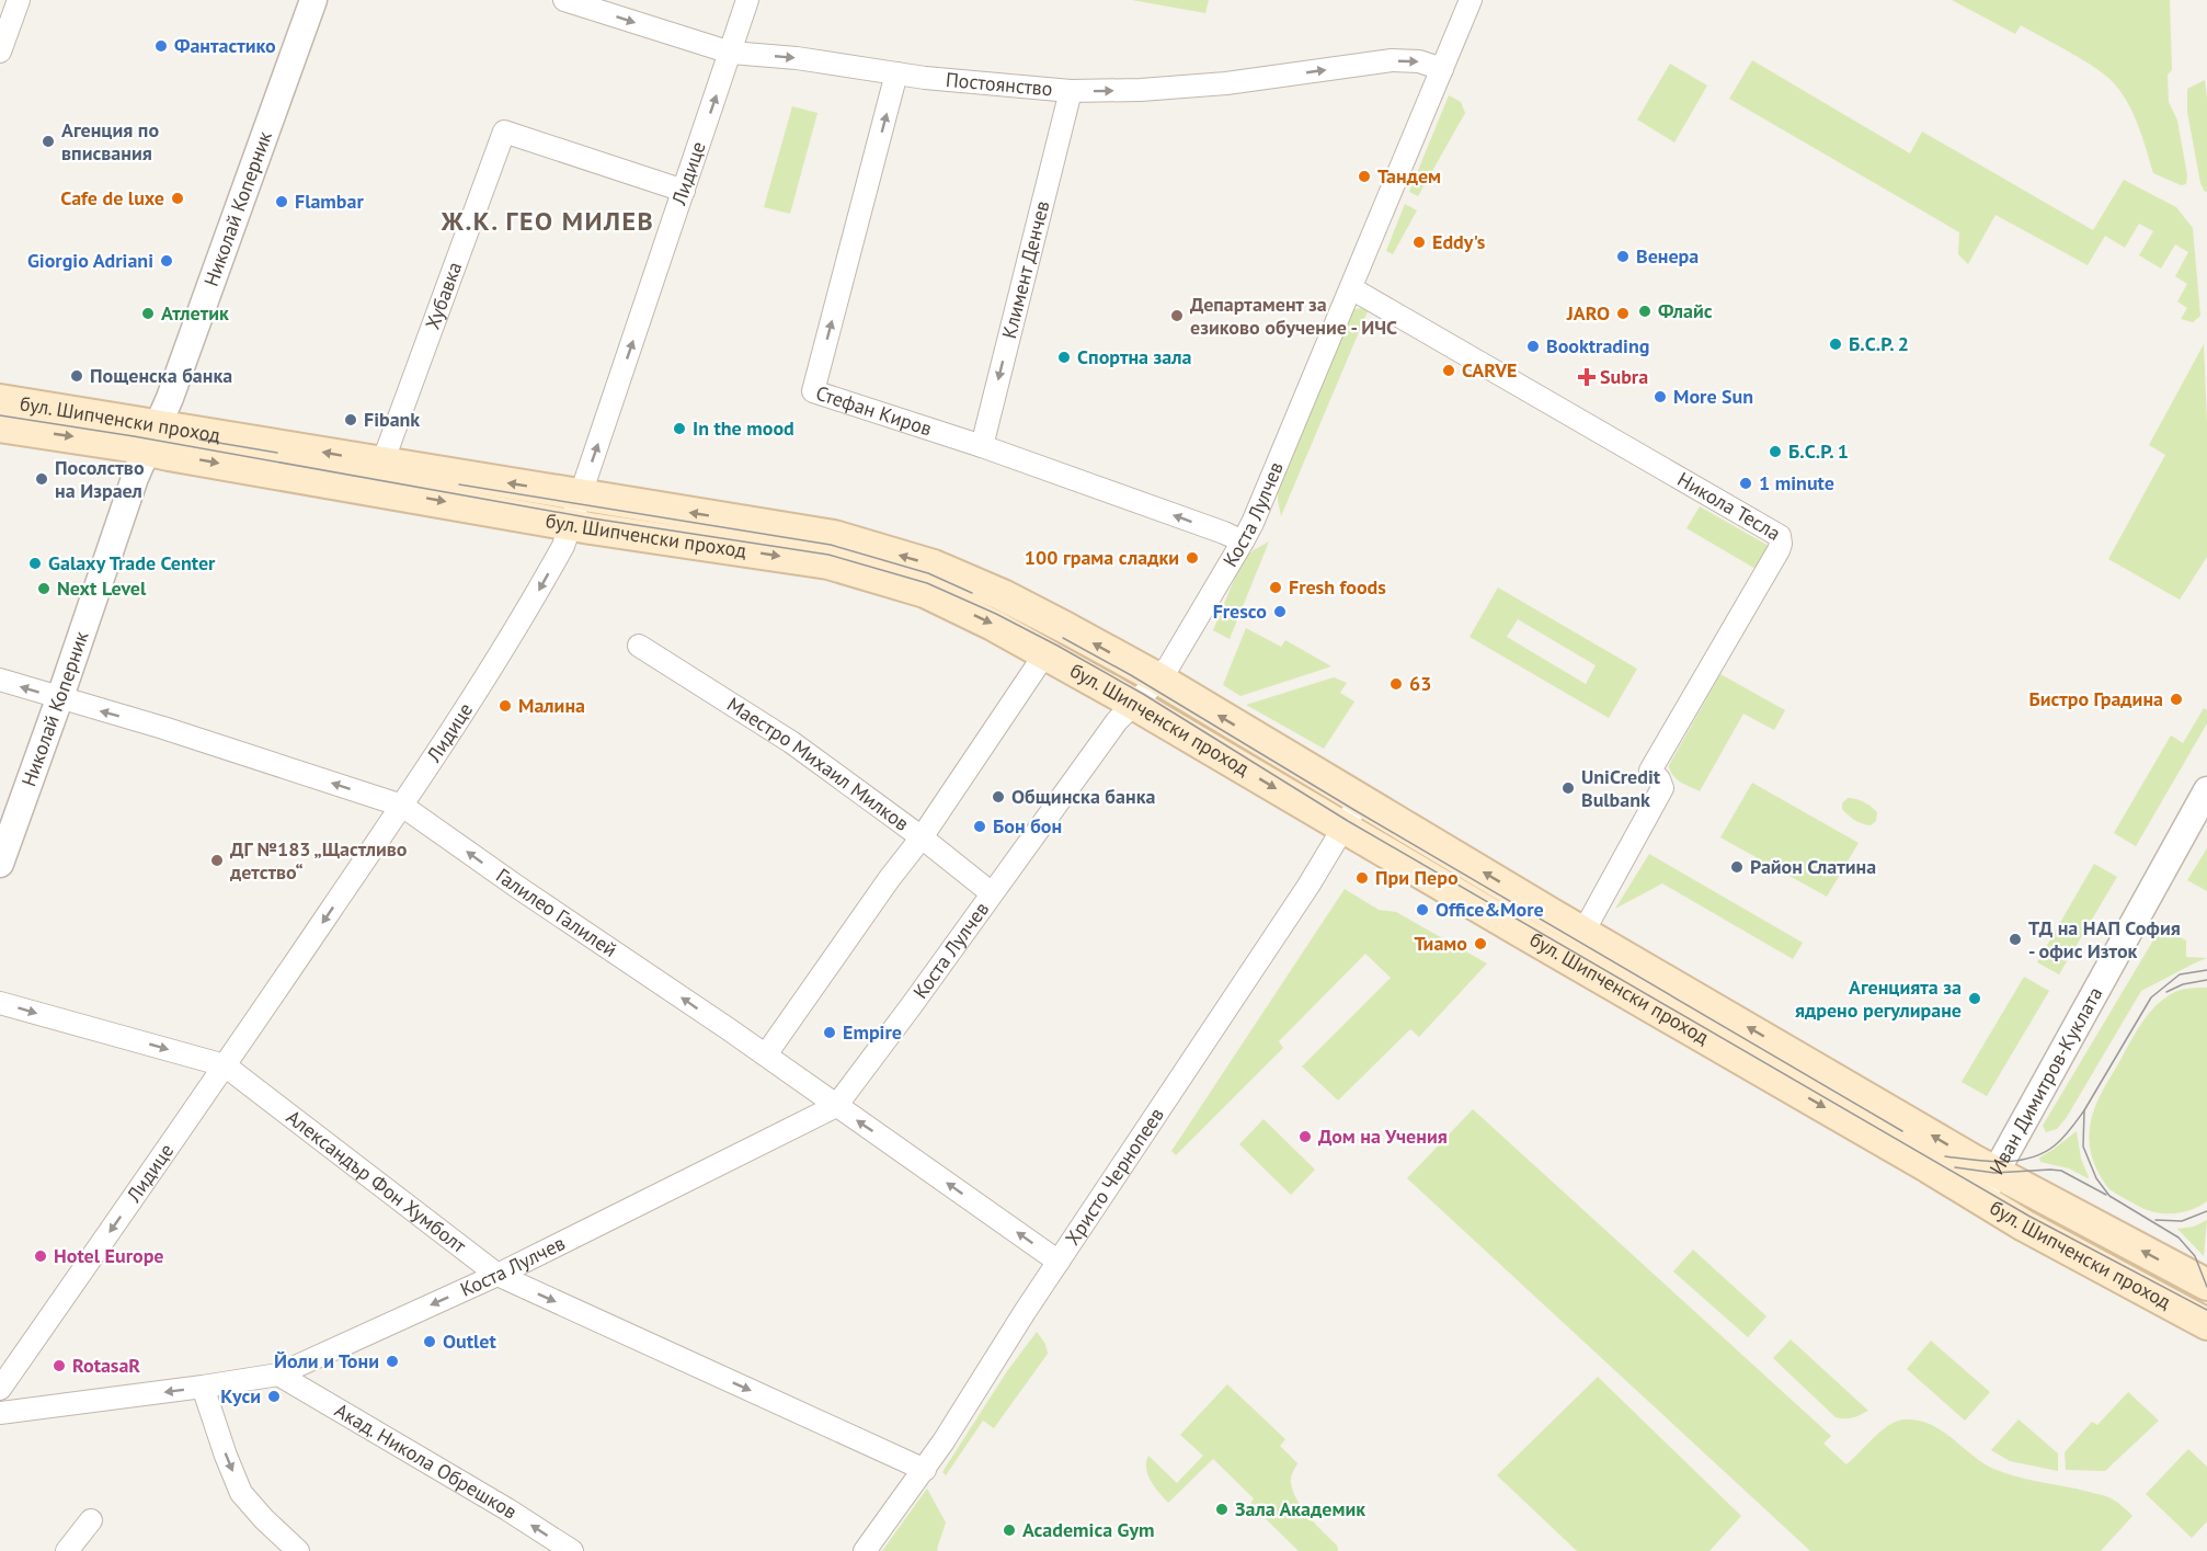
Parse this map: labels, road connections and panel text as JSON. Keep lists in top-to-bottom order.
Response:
{
  "streets": {
    "main road": ["бул. Шипченски проход"],
    "street": [
      "Постоянство",
      "Лидице",
      "Николай Коперник",
      "Климент Денчев",
      "Хубавка",
      "Стефан Киров",
      "Никола Тесла",
      "Коста Лулчев",
      "Маестро Михаил Милков",
      "Галилео Галилей",
      "Иван Димитров-Куклата",
      "Христо Чернопеев",
      "Александър Фон Хумболт",
      "Акад. Никола Обрешков"
    ]
  },
  "crossings": [
    ["Постоянство", "Лидице"],
    ["Постоянство", "Климент Денчев"],
    ["Постоянство", "Стефан Киров"],
    ["Постоянство", "Коста Лулчев"],
    ["Лидице", "Хубавка"],
    ["Лидице", "бул. Шипченски проход"],
    ["Лидице", "Галилео Галилей"],
    ["Лидице", "Александър Фон Хумболт"],
    ["Николай Коперник", "бул. Шипченски проход"],
    ["Николай Коперник", "Галилео Галилей"],
    ["Климент Денчев", "Стефан Киров"],
    ["Хубавка", "бул. Шипченски проход"],
    ["Стефан Киров", "Коста Лулчев"],
    ["бул. Шипченски проход", "Никола Тесла"],
    ["бул. Шипченски проход", "Коста Лулчев"],
    ["бул. Шипченски проход", "Иван Димитров-Куклата"],
    ["бул. Шипченски проход", "Христо Чернопеев"],
    ["Никола Тесла", "Коста Лулчев"],
    ["Коста Лулчев", "Маестро Михаил Милков"],
    ["Коста Лулчев", "Галилео Галилей"],
    ["Коста Лулчев", "Александър Фон Хумболт"],
    ["Коста Лулчев", "Акад. Никола Обрешков"],
    ["Галилео Галилей", "Христо Чернопеев"],
    ["Христо Чернопеев", "Александър Фон Хумболт"]
  ],
  "one_way": [
    "Постоянство",
    "Климент Денчев",
    "Галилео Галилей",
    "Александър Фон Хумболт",
    "Акад. Никола Обрешков"
  ],
  "districts": ["Ж.К. ГЕО МИЛЕВ"],
  "places": {
    "other": [
      "Фантастико",
      "Агенция по вписвания",
      "Тандем",
      "Cafe de luxe",
      "Flambar",
      "Eddy's",
      "Венера",
      "Giorgio Adriani",
      "Флайс",
      "Атлетик",
      "JARO",
      "Департамент за езиково обучение - ИЧС",
      "Б.С.Р. 2",
      "Booktrading",
      "Спортна зала",
      "CARVE",
      "Пощенска банка",
      "More Sun",
      "Fibank",
      "In the mood",
      "Б.С.Р. 1",
      "Посолство на Израел",
      "1 minute",
      "100 грама сладки",
      "Galaxy Trade Center",
      "Fresh foods",
      "Next Level",
      "Fresco",
      "63",
      "Бистро Градина",
      "Малина",
      "UniCredit Bulbank",
      "Общинска банка",
      "Бон бон",
      "ДГ №183 „Щастливо детство“",
      "Район Слатина",
      "При Перо",
      "Office&More",
      "ТД на НАП София - офис Изток",
      "Тиамо",
      "Агенцията за ядрено регулиране",
      "Empire",
      "Дом на Учения",
      "Hotel Europe",
      "Outlet",
      "Йоли и Тони",
      "RotasaR",
      "Куси",
      "Зала Академик",
      "Academica Gym"
    ],
    "health": ["Subra"]
  }
}
